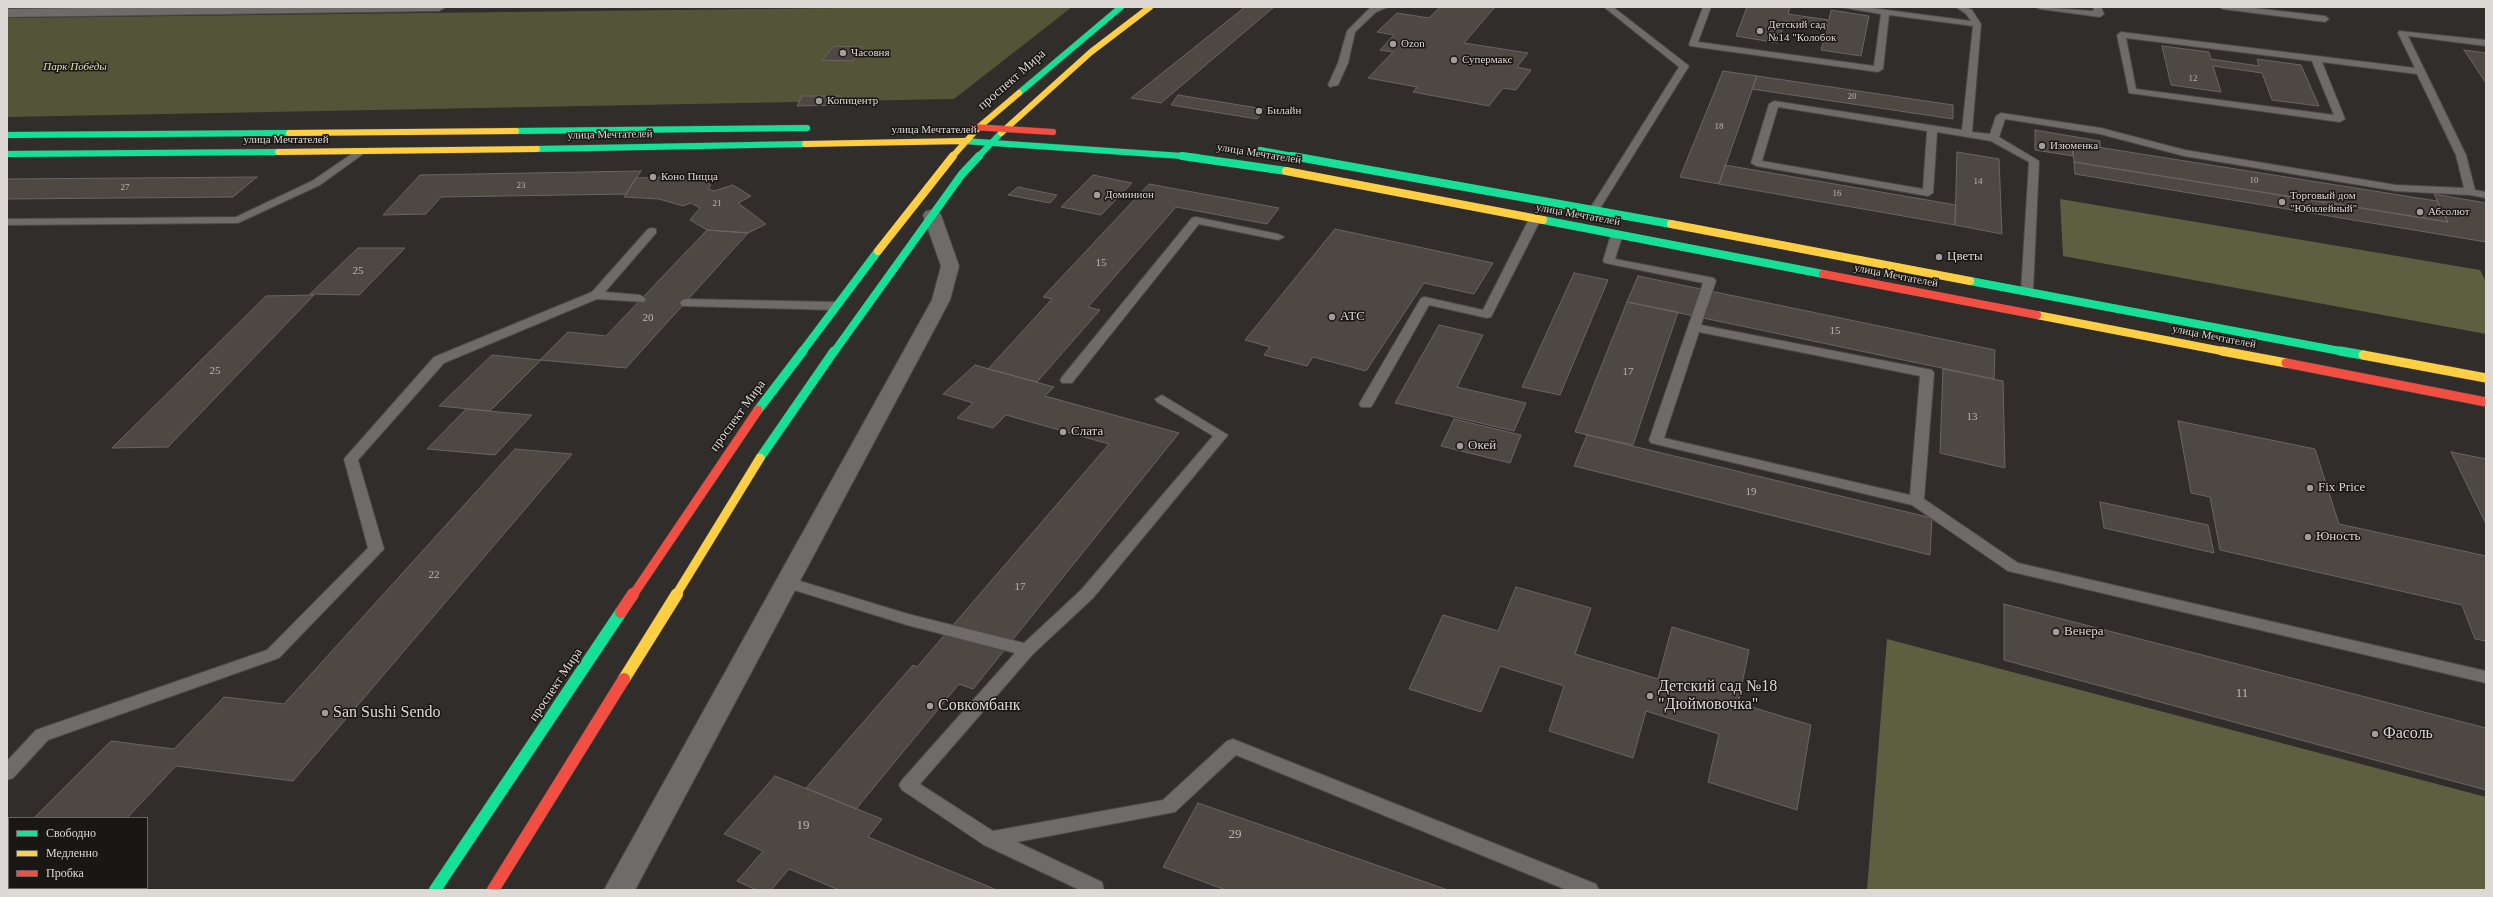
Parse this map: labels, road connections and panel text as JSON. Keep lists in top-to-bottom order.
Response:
{
  "streets": {
    "street": ["проспект Мира", "улица Мечтателей"]
  },
  "crossings": [
    ["проспект Мира", "улица Мечтателей"]
  ],
  "parks": ["Парк Победы"],
  "places": [
    "Детский сад №14 \"Колобок",
    "Ozon",
    "Часовня",
    "Супермакс",
    "Копицентр",
    "Билайн",
    "Изюменка",
    "Коно Пицца",
    "Доминион",
    "Торговый дом \"Юбилейный\"",
    "Абсолют",
    "Цветы",
    "АТС",
    "Слата",
    "Окей",
    "Fix Price",
    "Юность",
    "Венера",
    "Детский сад №18 \"Дюймовочка\"",
    "Совкомбанк",
    "San Sushi Sendo",
    "Фасоль"
  ],
  "house_numbers": [
    "12",
    "20",
    "18",
    "10",
    "14",
    "23",
    "27",
    "16",
    "21",
    "15",
    "25",
    "20",
    "15",
    "25",
    "17",
    "13",
    "19",
    "22",
    "17",
    "11",
    "19",
    "29"
  ],
  "legend": ["Свободно", "Медленно", "Пробка"]
}
